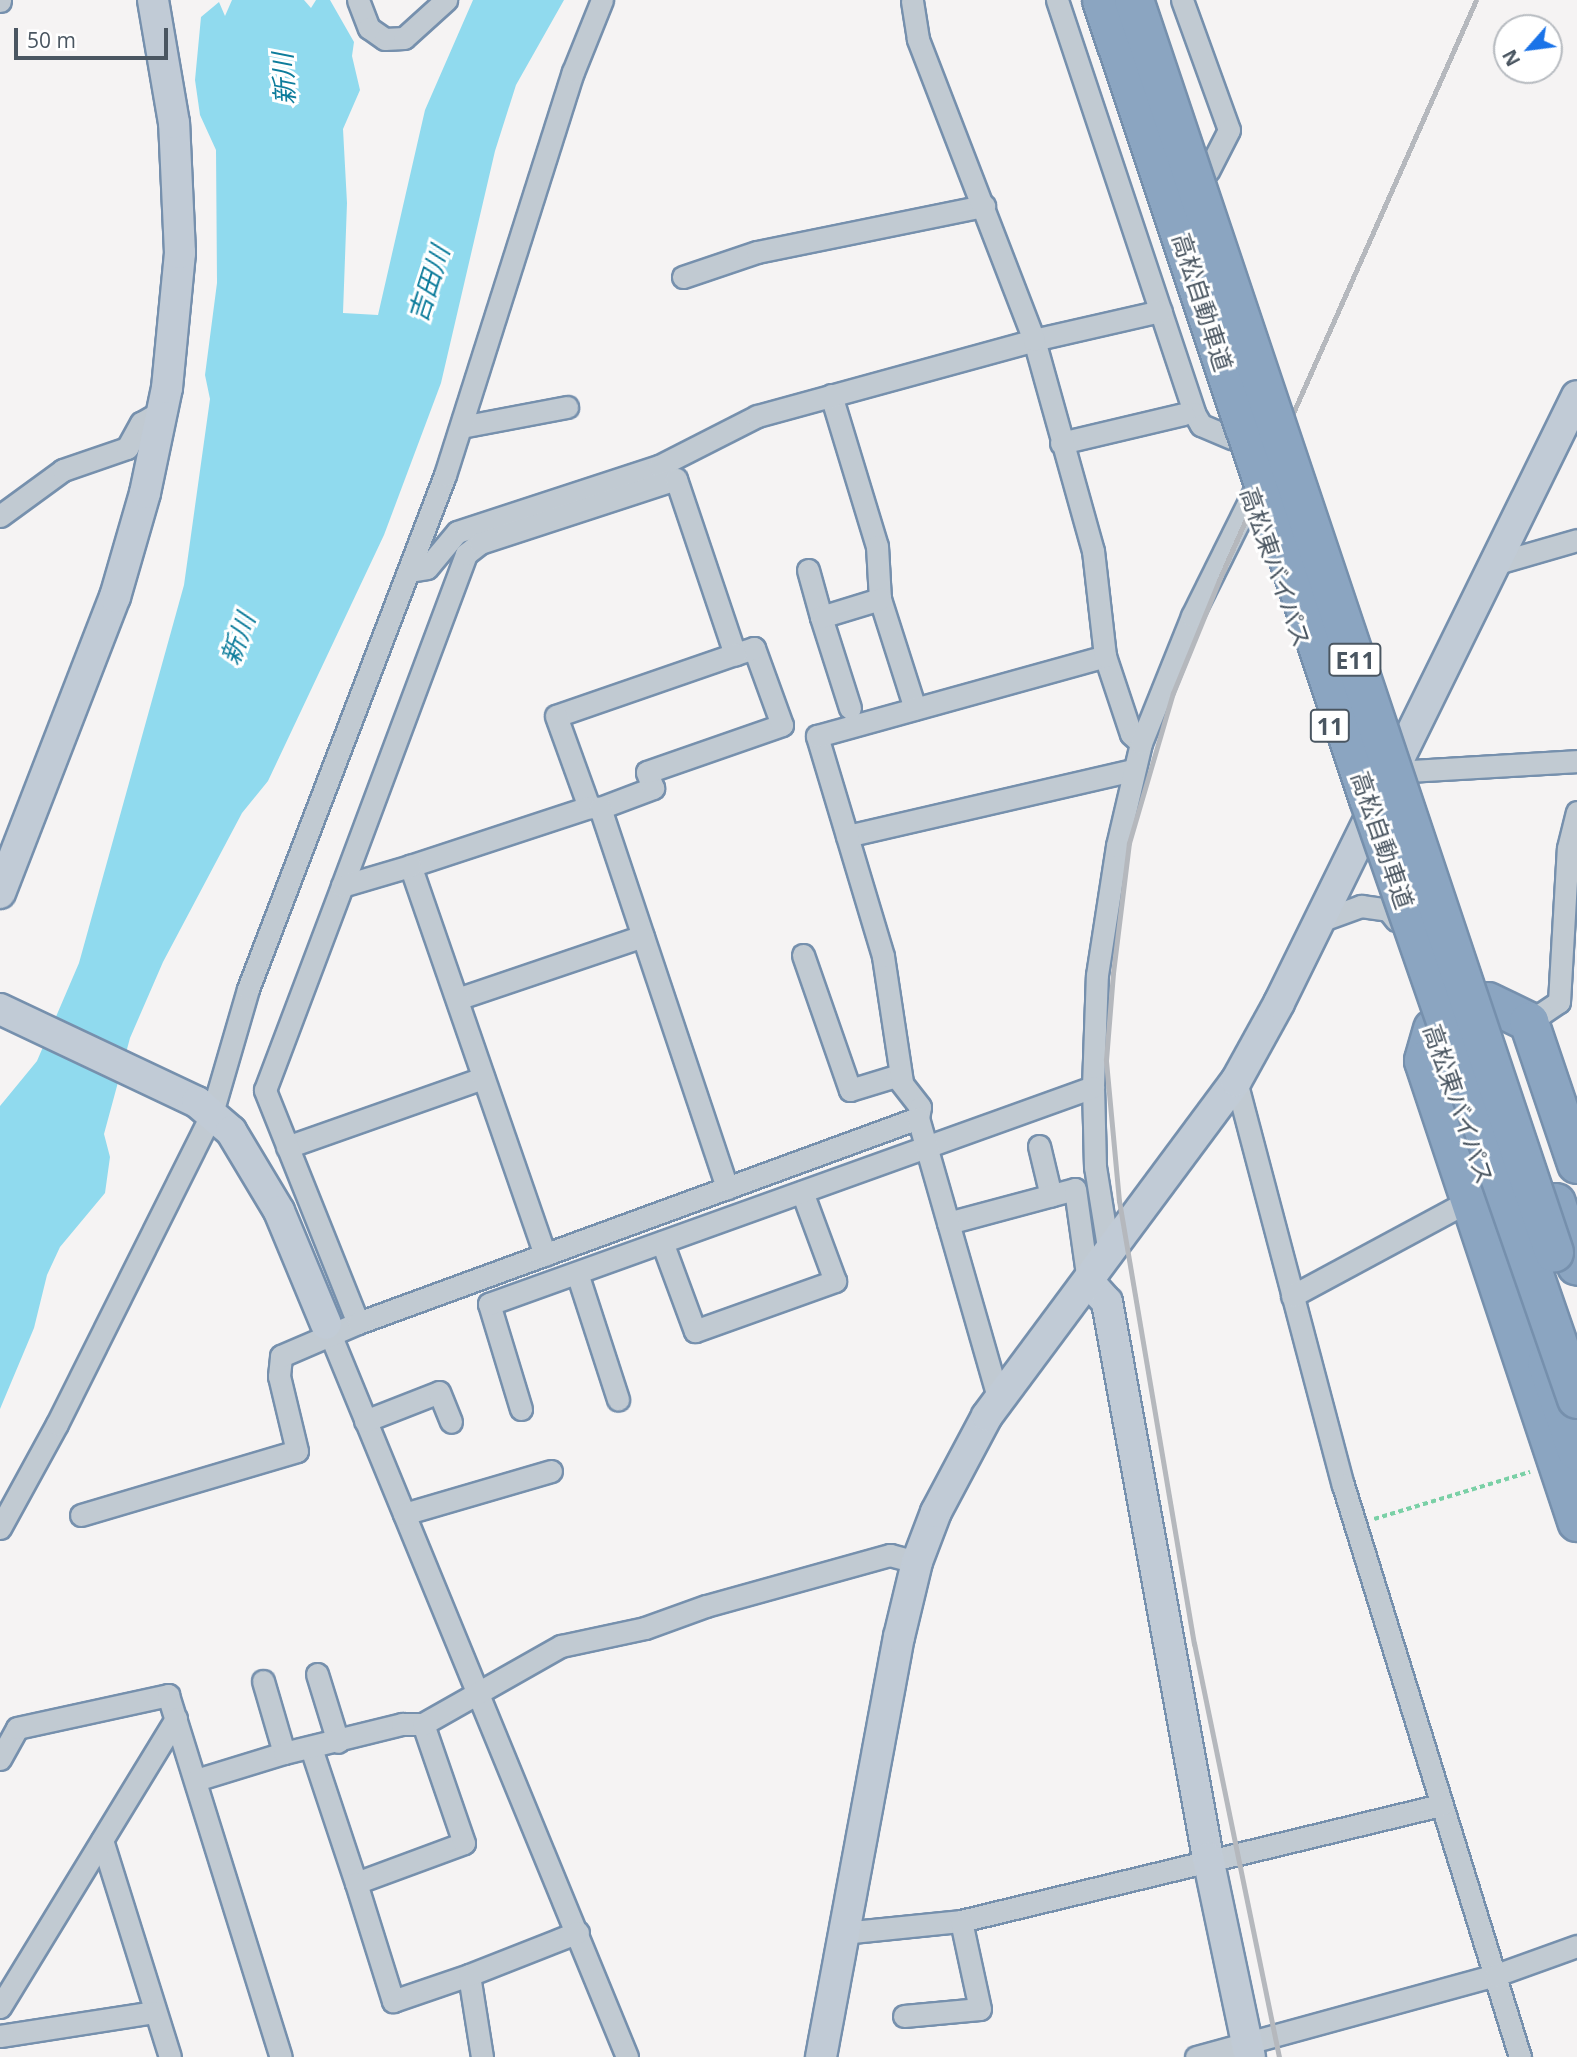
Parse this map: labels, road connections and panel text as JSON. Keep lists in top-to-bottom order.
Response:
{
  "streets": {
    "highway": [
      "高松自動車道",
      "高松東バイパス",
      "E11",
      "11"
    ]
  },
  "water": ["新川", "吉田川"],
  "scale_bar": "50 m",
  "north": "bottom left"
}
